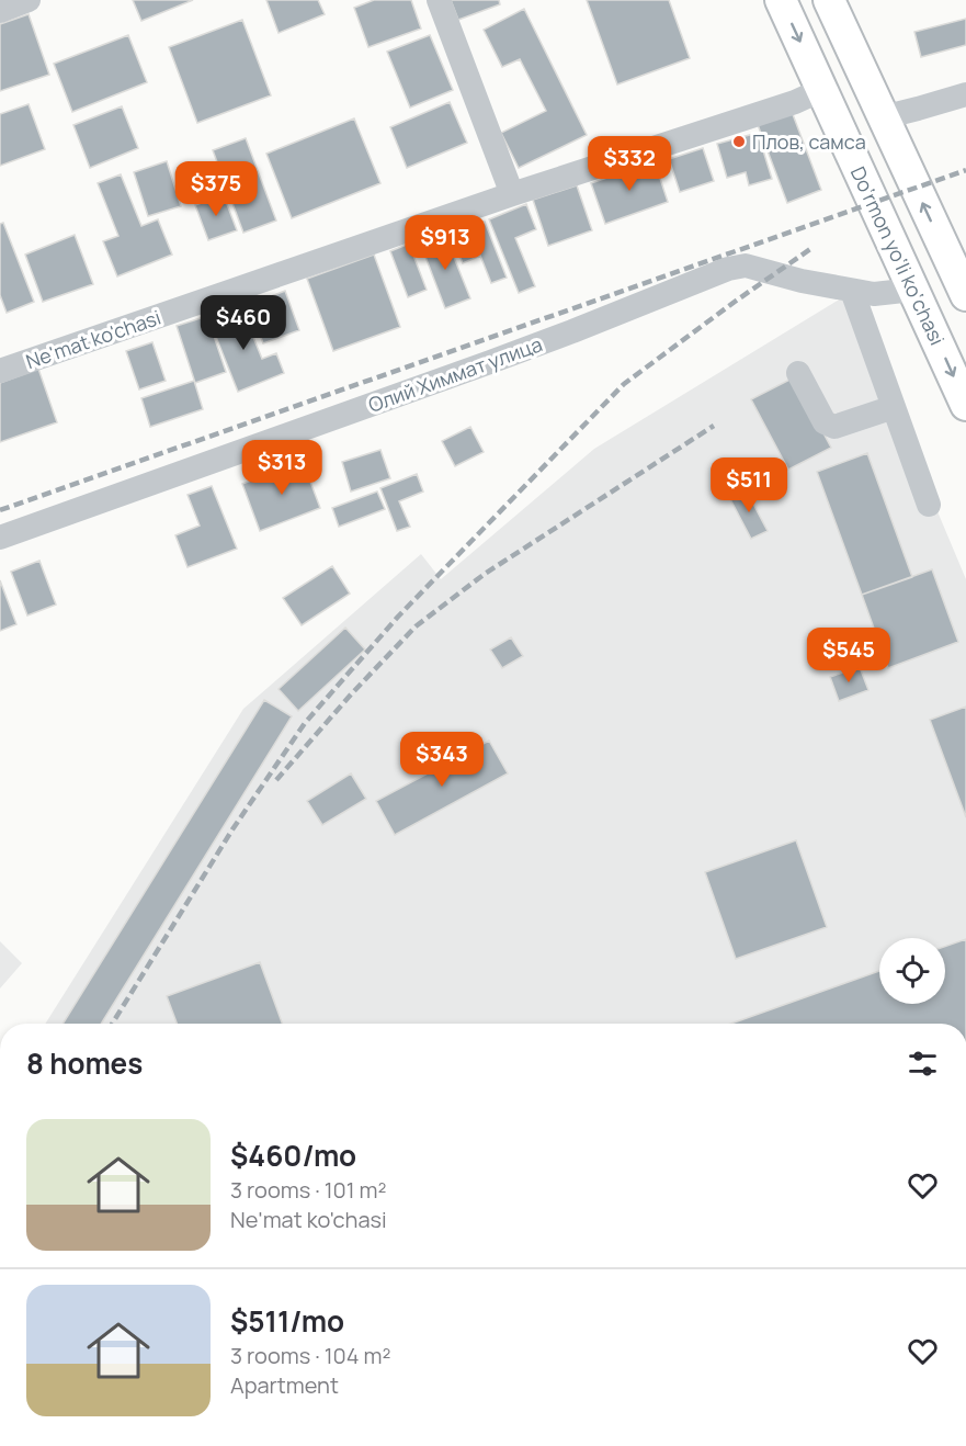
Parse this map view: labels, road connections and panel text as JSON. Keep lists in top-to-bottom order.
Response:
{
  "streets": {
    "main road": ["Do‘rmon yo‘li ko‘chasi"],
    "street": ["Ne'mat ko'chasi", "Олий Химмат улица"]
  },
  "crossings": [
    ["Do‘rmon yo‘li ko‘chasi", "Ne'mat ko'chasi"],
    ["Do‘rmon yo‘li ko‘chasi", "Олий Химмат улица"]
  ],
  "places": ["Плов, самса"],
  "page": {
    "price": [
      "$332",
      "$375",
      "$913",
      "$460",
      "$313",
      "$511",
      "$545",
      "$343"
    ],
    "heading": "8 homes",
    "list": [
      {
        "name": "$460/mo",
        "note": "3 rooms · 101 m² · Ne'mat ko'chasi"
      },
      {
        "name": "$511/mo",
        "note": "3 rooms · 104 m² · Apartment"
      }
    ]
  }
}
